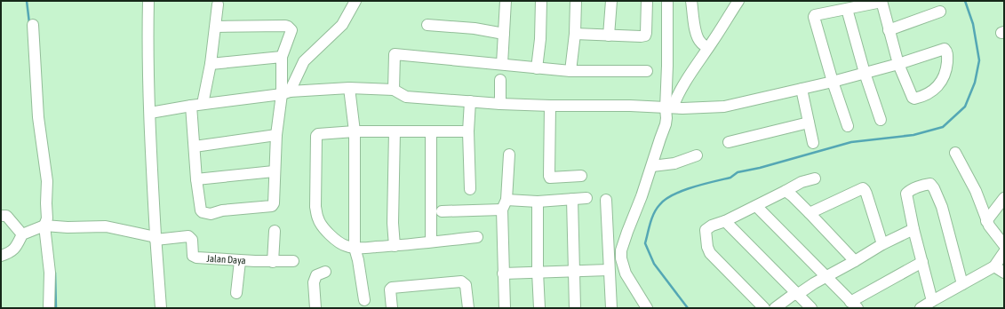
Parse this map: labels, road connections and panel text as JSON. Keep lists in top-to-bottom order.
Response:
{
  "streets": {
    "street": ["Jalan Daya"]
  }
}
